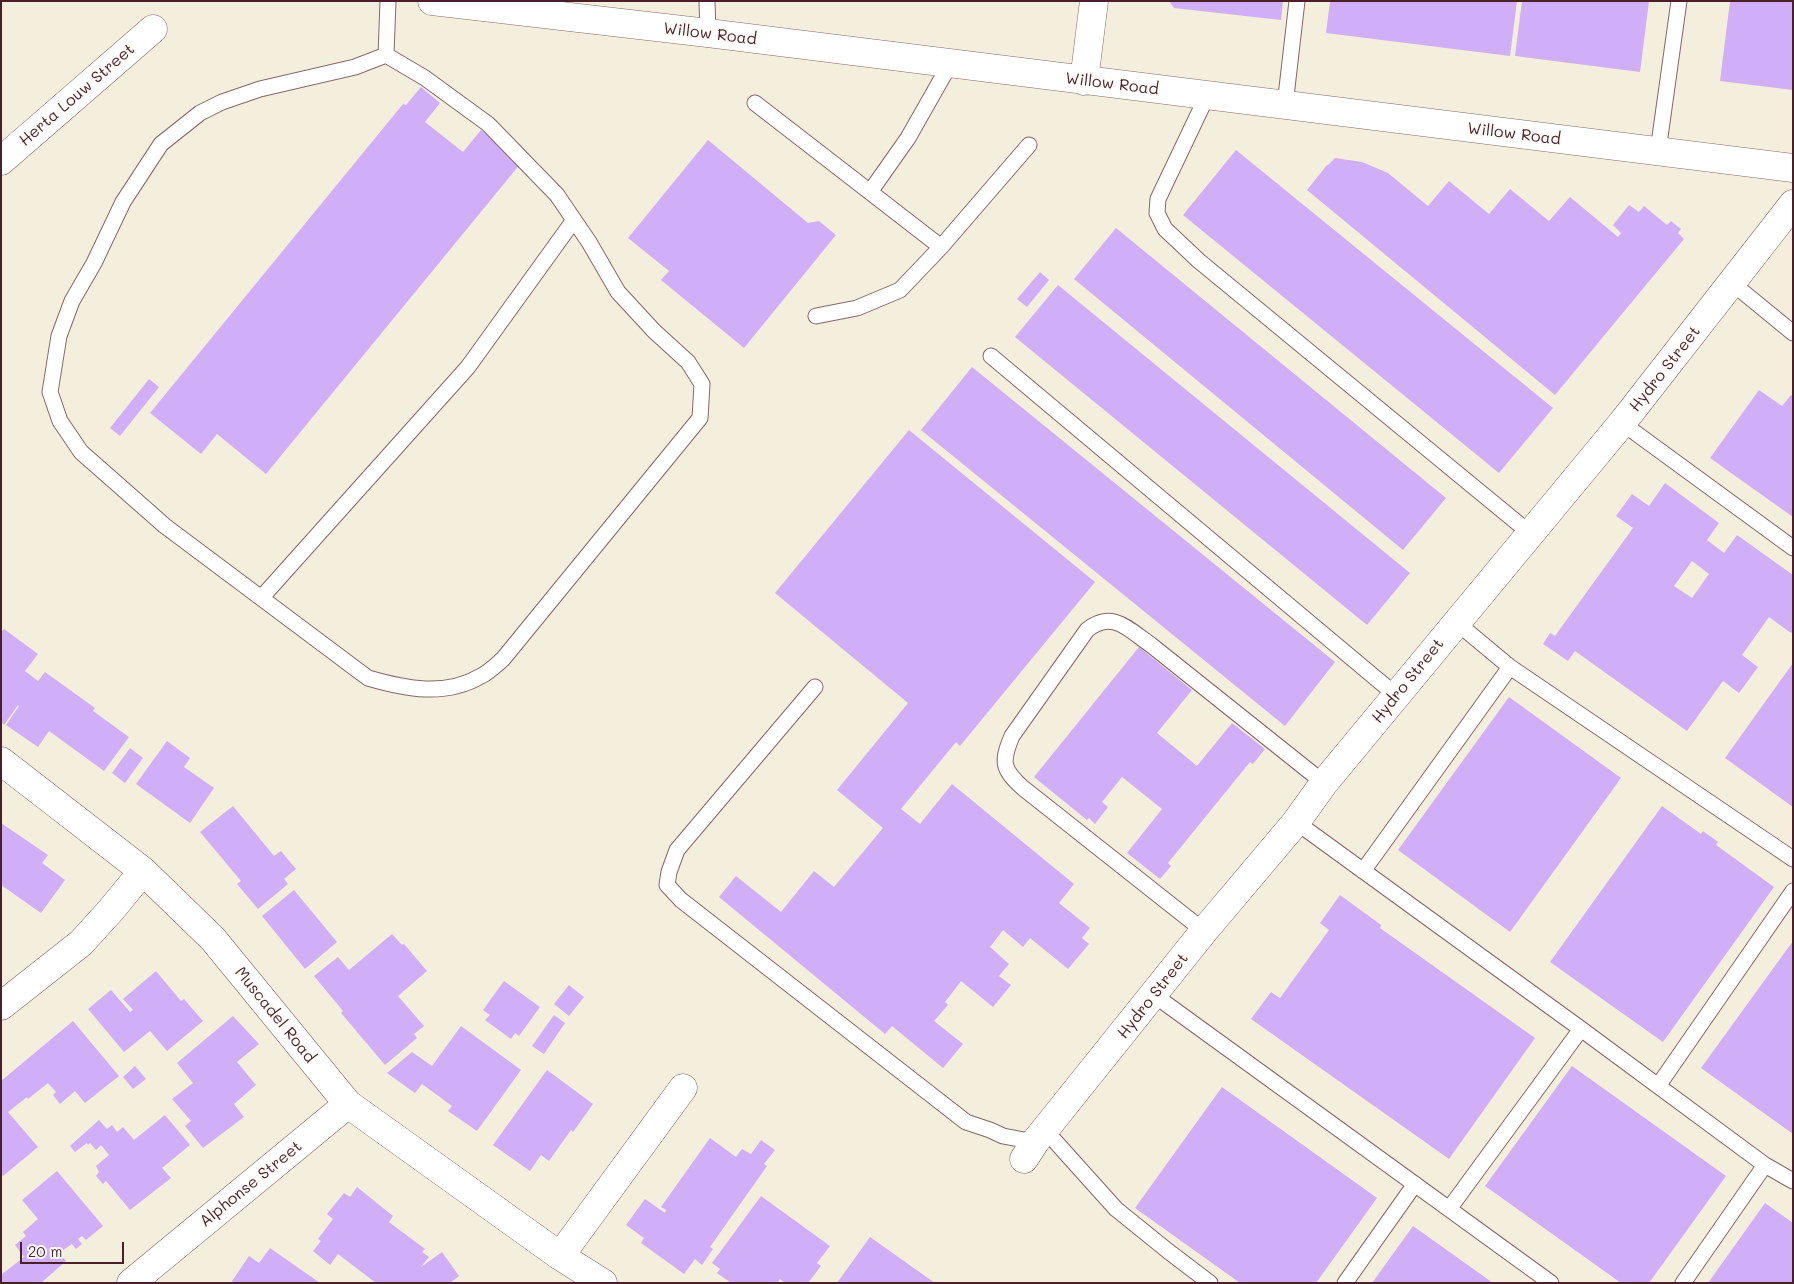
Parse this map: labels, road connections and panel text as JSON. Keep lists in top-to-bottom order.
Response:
{
  "streets": {
    "street": [
      "Willow Road",
      "Herta Louw Street",
      "Hydro Street",
      "Muscadel Road",
      "Alphonse Street"
    ]
  },
  "crossings": [
    ["Muscadel Road", "Alphonse Street"]
  ],
  "scale_bar": "20 m"
}
